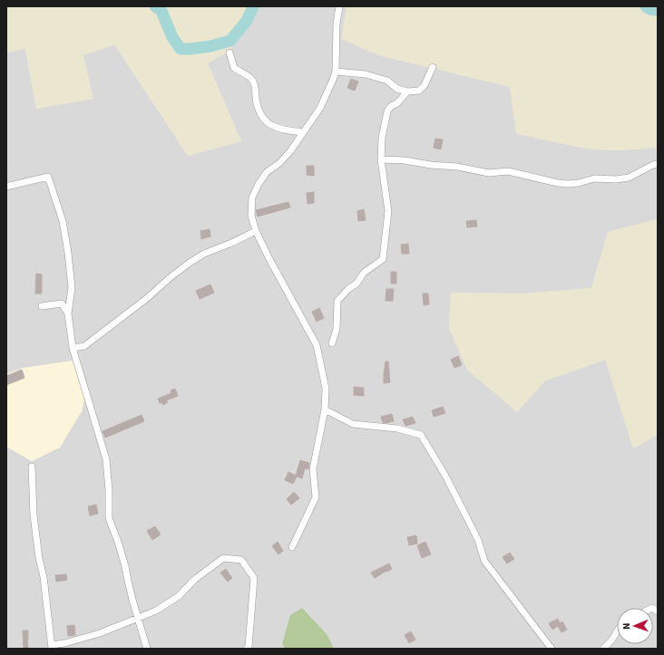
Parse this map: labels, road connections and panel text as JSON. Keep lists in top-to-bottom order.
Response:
{
  "north": "left"
}
